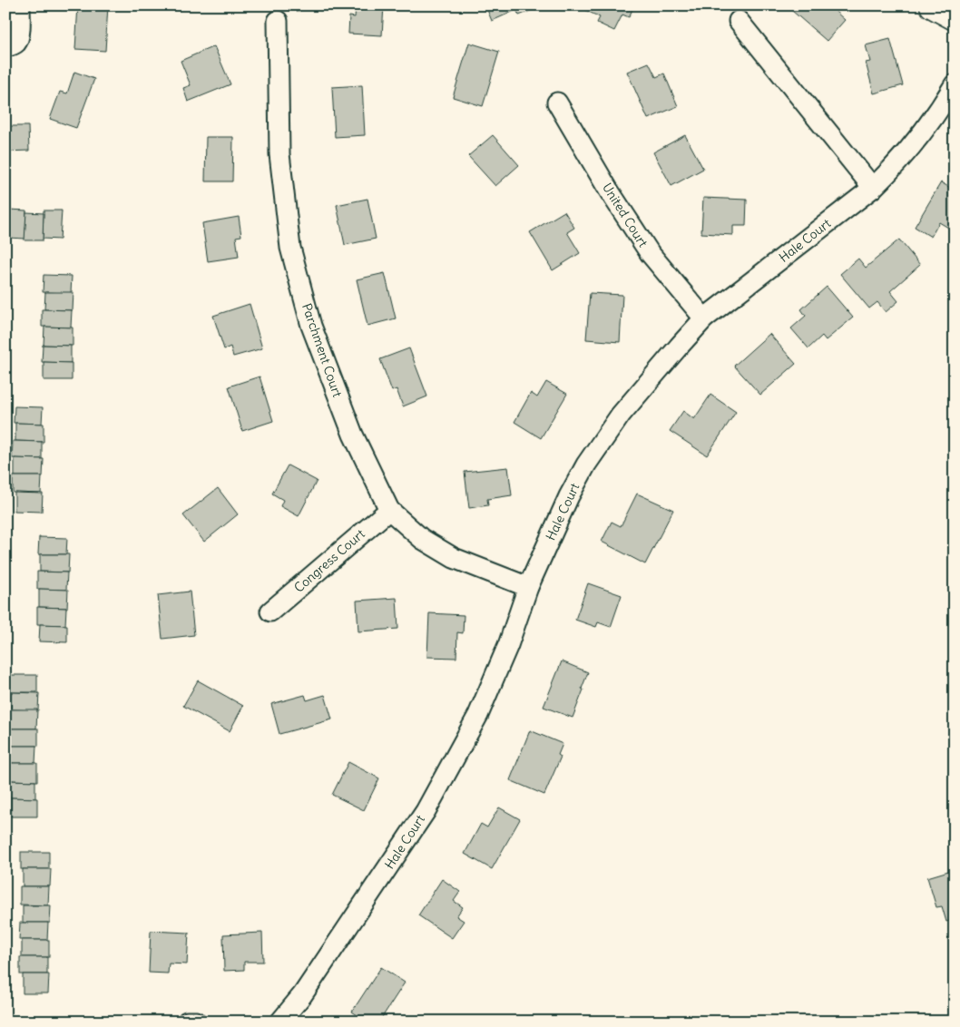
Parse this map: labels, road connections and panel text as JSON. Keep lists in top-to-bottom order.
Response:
{
  "streets": {
    "street": [
      "United Court",
      "Hale Court",
      "Parchment Court",
      "Congress Court"
    ]
  },
  "crossings": [
    ["United Court", "Hale Court"],
    ["Hale Court", "Parchment Court"],
    ["Parchment Court", "Congress Court"]
  ]
}
